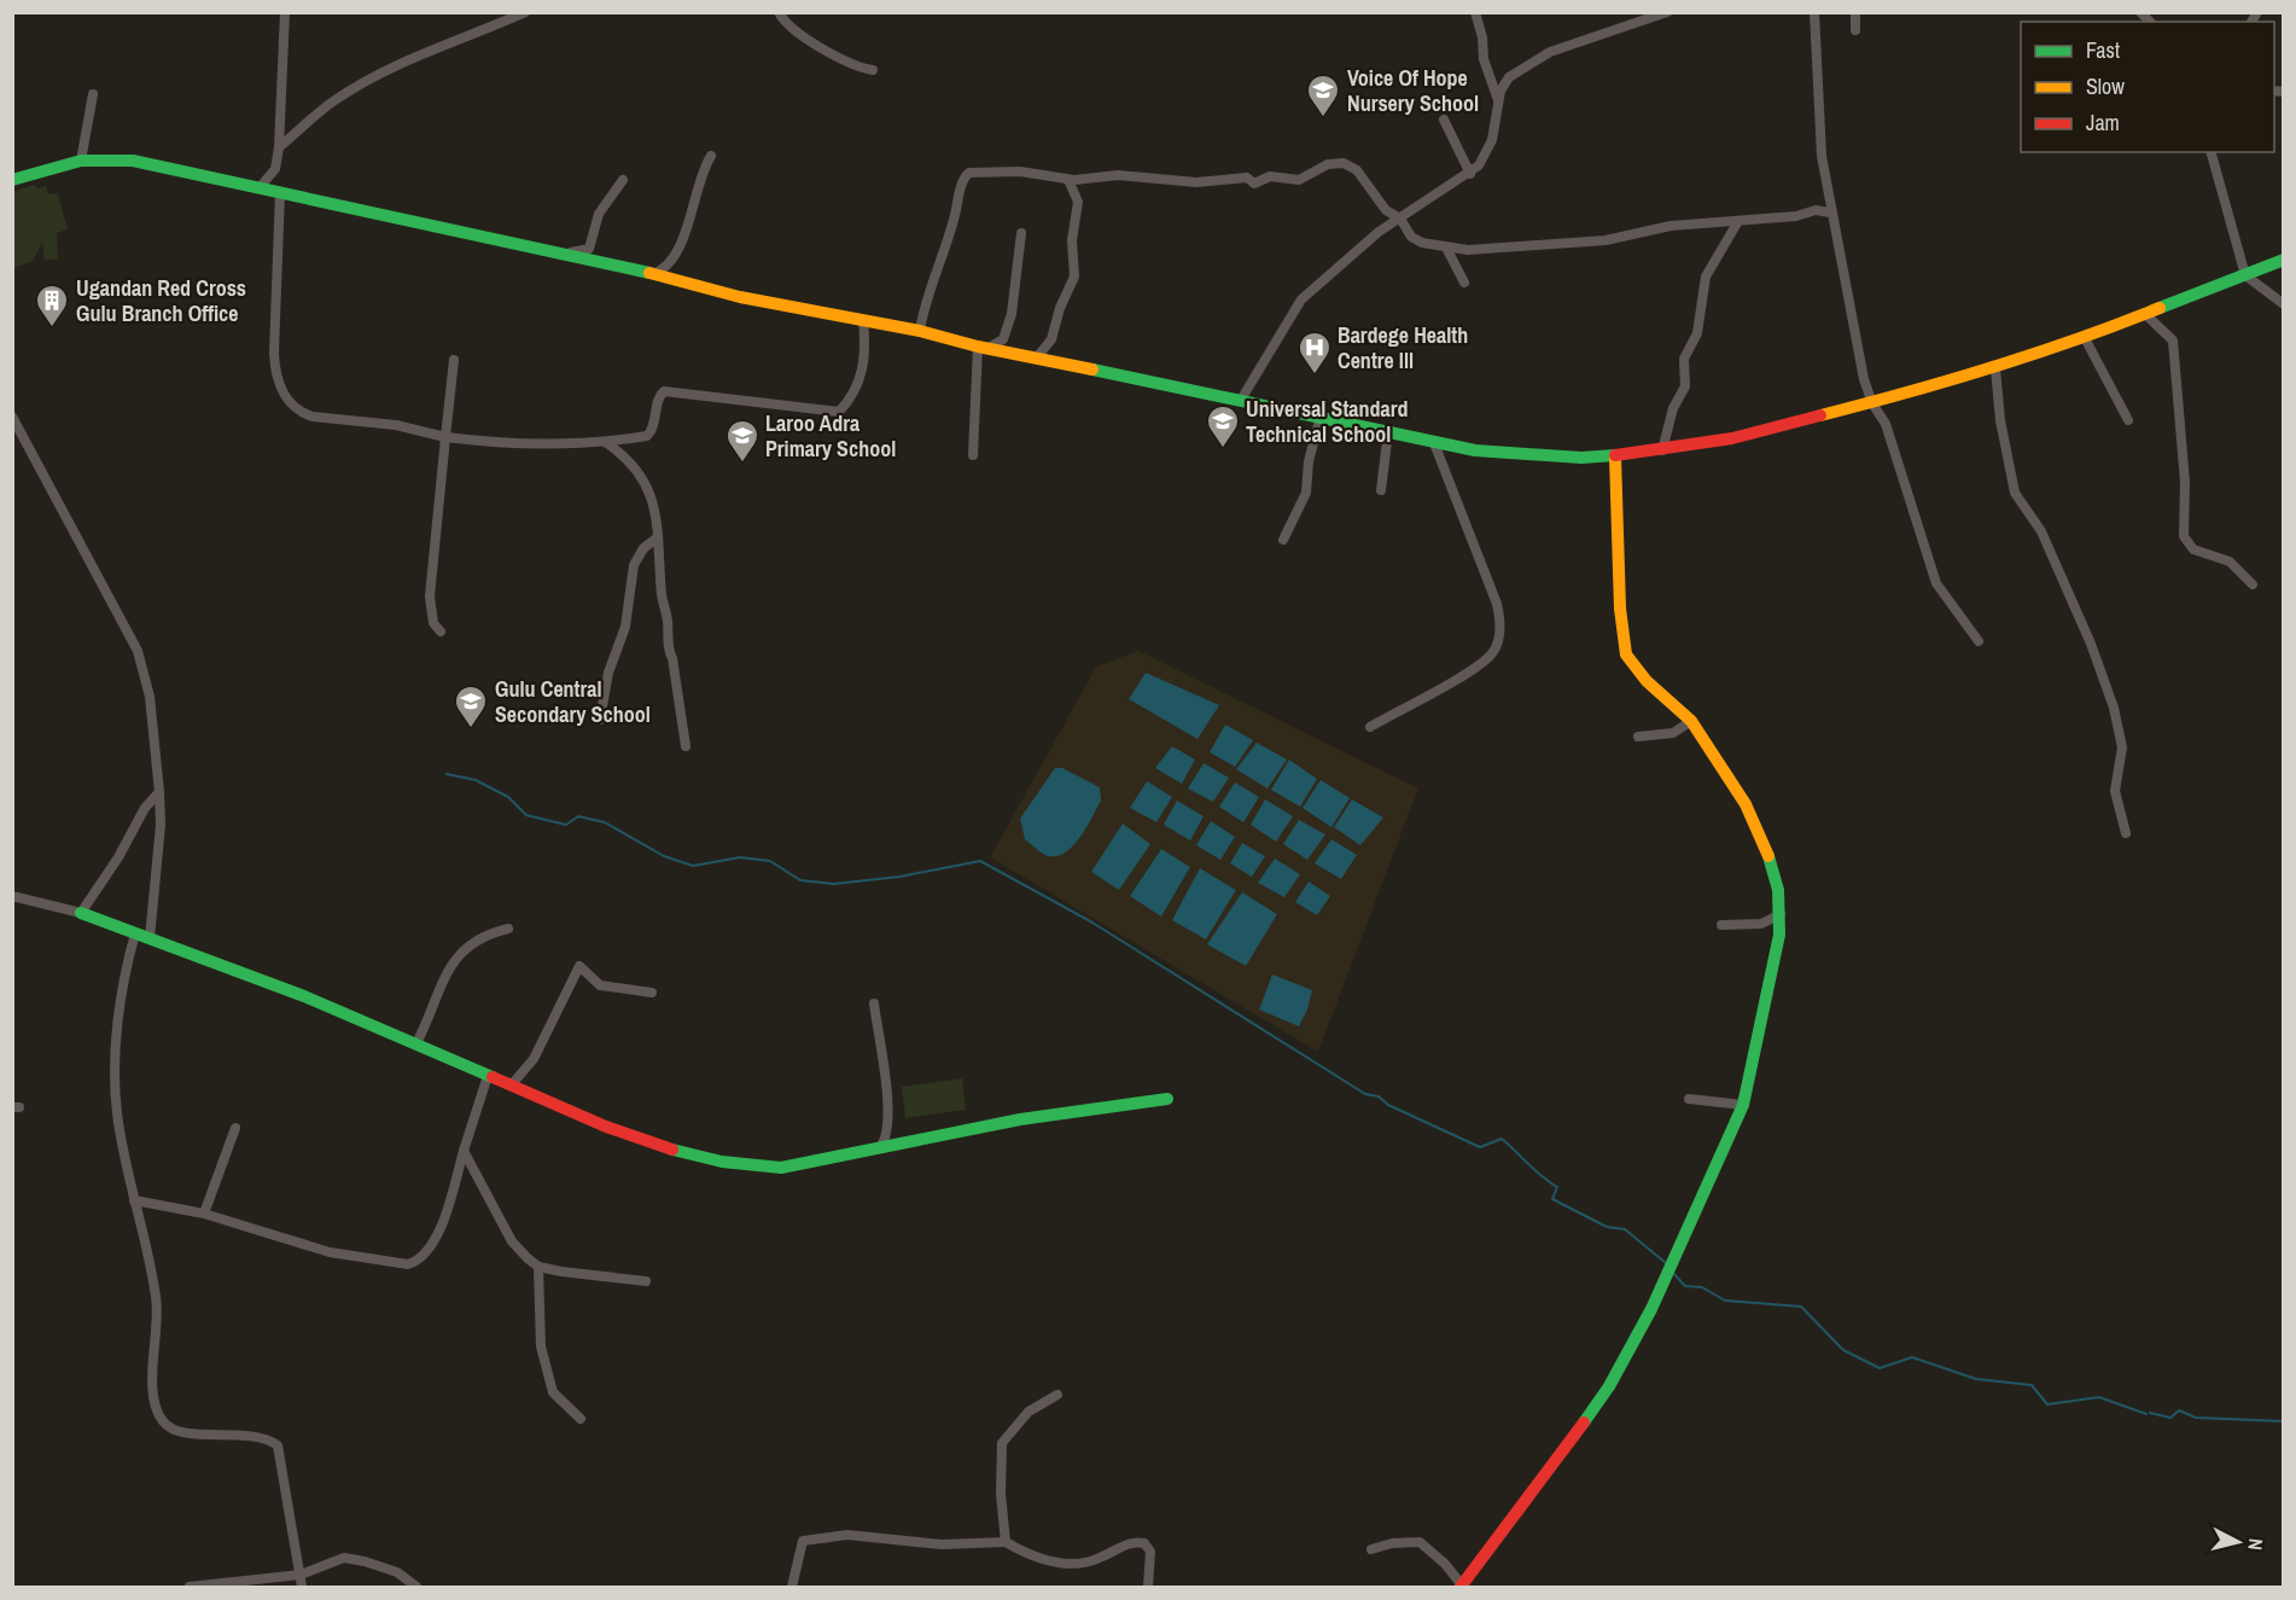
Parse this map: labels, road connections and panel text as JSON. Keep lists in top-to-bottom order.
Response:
{
  "places": {
    "school or university": [
      "Voice Of Hope Nursery School",
      "Universal Standard Technical School",
      "Laroo Adra Primary School",
      "Gulu Central Secondary School"
    ],
    "building": ["Ugandan Red Cross Gulu Branch Office"],
    "hospital": ["Bardege Health Centre lll"]
  },
  "legend": ["Fast", "Slow", "Jam"],
  "north": "right"
}
